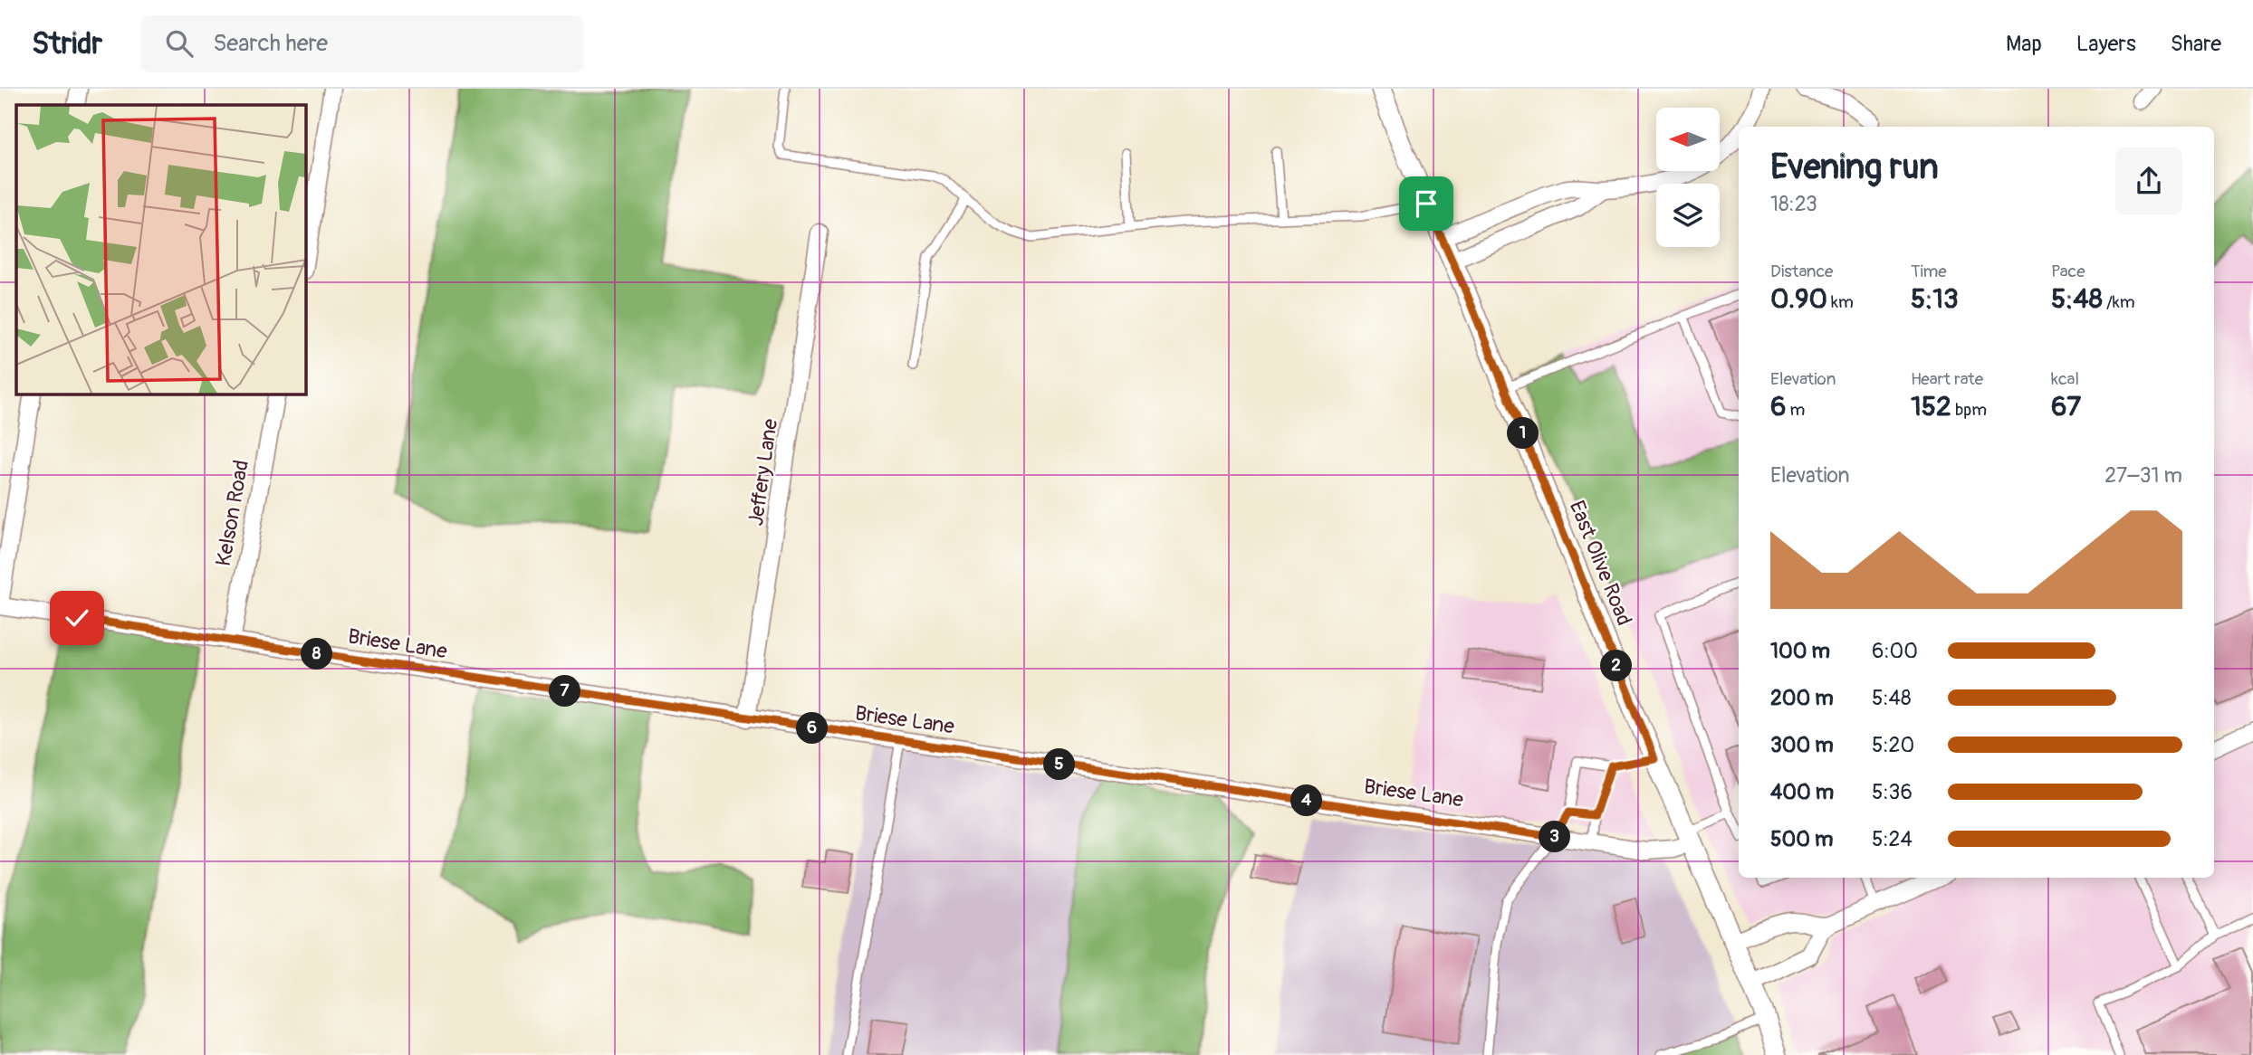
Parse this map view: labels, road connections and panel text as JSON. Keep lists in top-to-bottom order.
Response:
{
  "streets": {
    "street": [
      "Jeffery Lane",
      "Kelson Road",
      "East Olive Road",
      "Briese Lane"
    ]
  },
  "crossings": [
    ["Jeffery Lane", "Briese Lane"],
    ["Kelson Road", "Briese Lane"],
    ["East Olive Road", "Briese Lane"]
  ],
  "north": "left",
  "page": {
    "header": "Stridr",
    "search": "Search here",
    "nav": ["Map", "Layers", "Share"],
    "heading": ["Evening run", "18:23"],
    "stats": [
      ["Distance", "0.90 km"],
      ["Time", "5:13"],
      ["Pace", "5:48 /km"],
      ["Elevation", "6 m"],
      ["Heart rate", "152 bpm"],
      ["kcal", "67"]
    ],
    "pins": [
      "1",
      "8",
      "2",
      "7",
      "6",
      "5",
      "4",
      "3"
    ],
    "chart": ["Elevation", "27–31 m"],
    "list": [
      {
        "name": "100 m",
        "note": "6:00"
      },
      {
        "name": "200 m",
        "note": "5:48"
      },
      {
        "name": "300 m",
        "note": "5:20"
      },
      {
        "name": "400 m",
        "note": "5:36"
      },
      {
        "name": "500 m",
        "note": "5:24"
      }
    ]
  }
}
